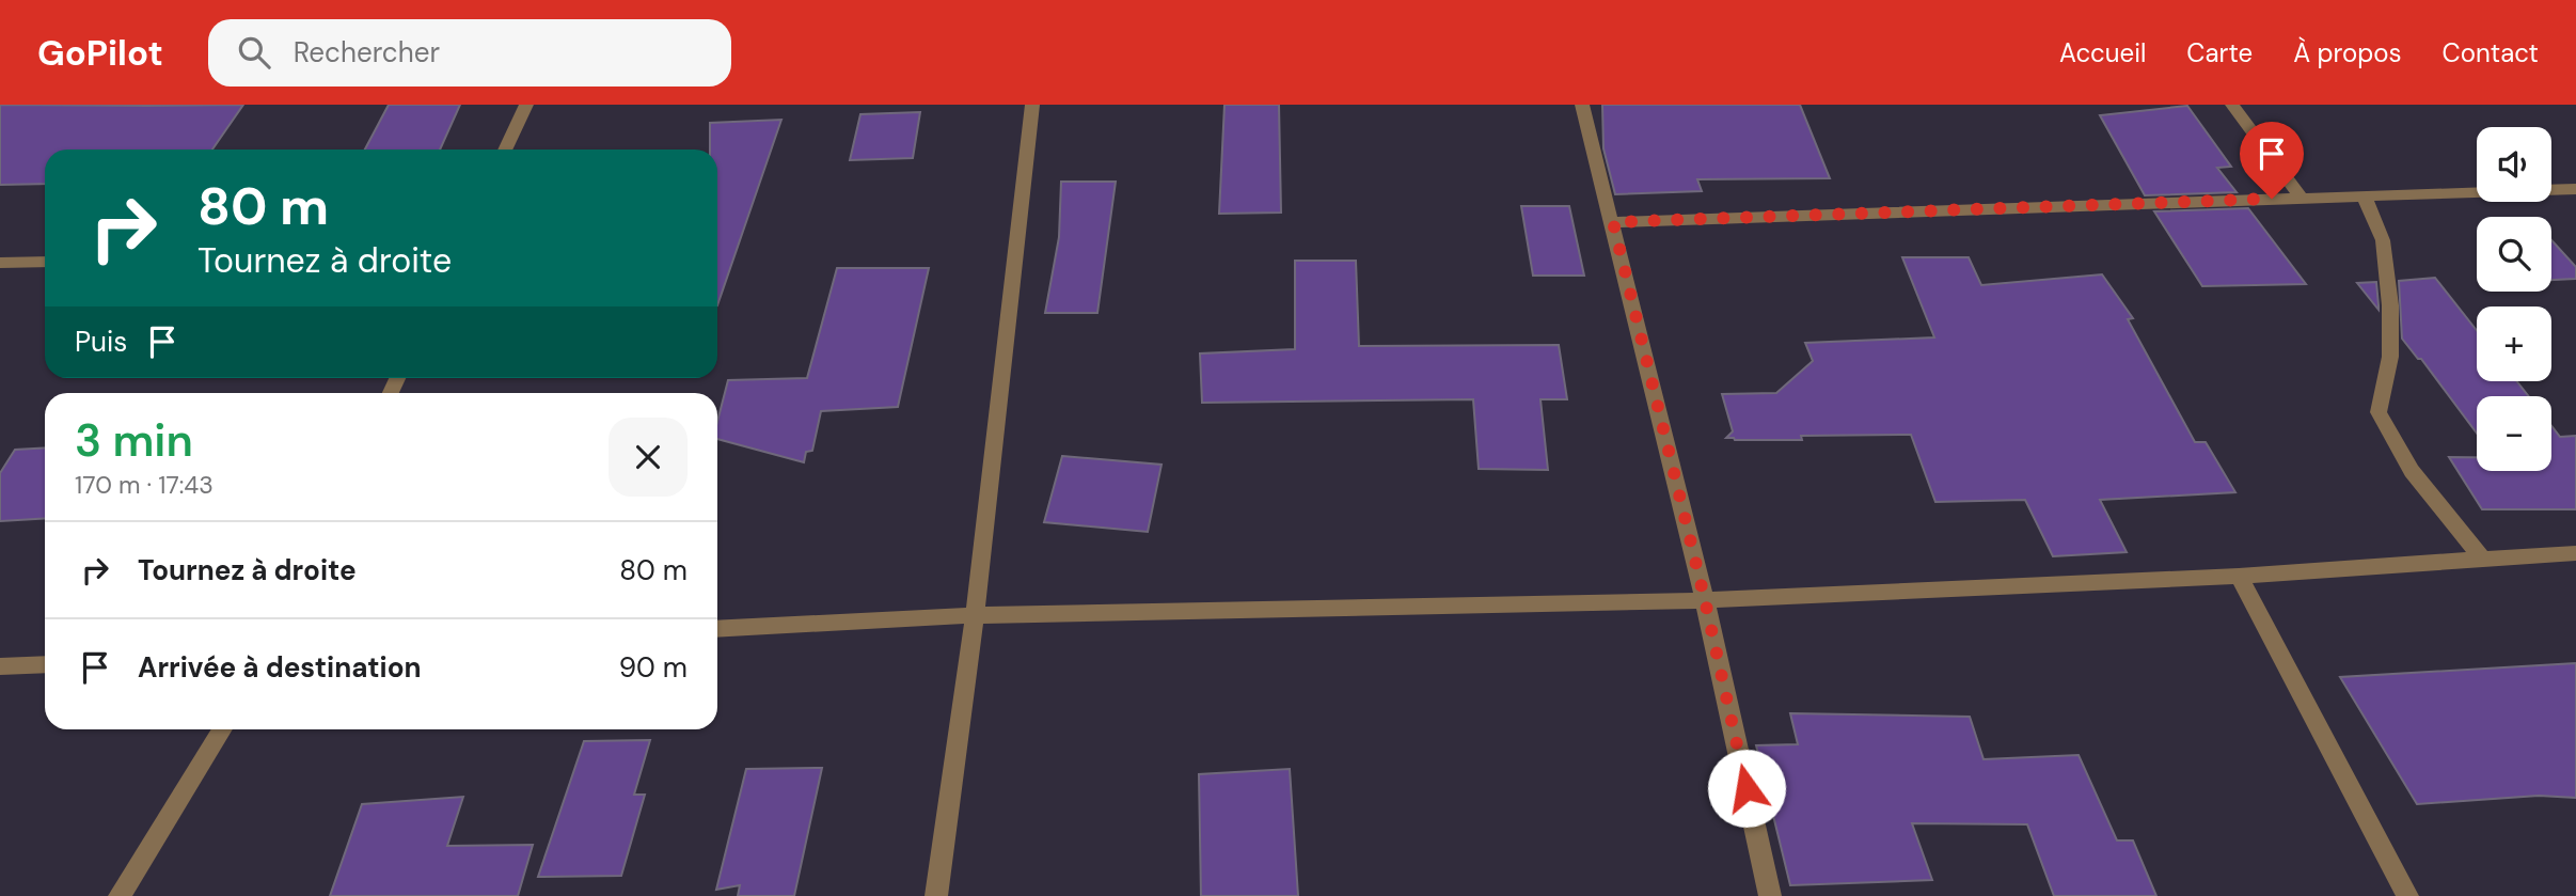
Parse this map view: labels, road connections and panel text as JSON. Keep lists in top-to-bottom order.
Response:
{
  "page": {
    "header": "GoPilot",
    "search": "Rechercher",
    "nav": [
      "Accueil",
      "Carte",
      "À propos",
      "Contact"
    ],
    "map_buttons": ["+", "−"],
    "turn": ["80 m", "Tournez à droite"],
    "then": "Puis",
    "heading": ["3 min", "170 m · 17:43"],
    "list": [
      {
        "name": "Tournez à droite",
        "value": "80 m"
      },
      {
        "name": "Arrivée à destination",
        "value": "90 m"
      }
    ]
  }
}
